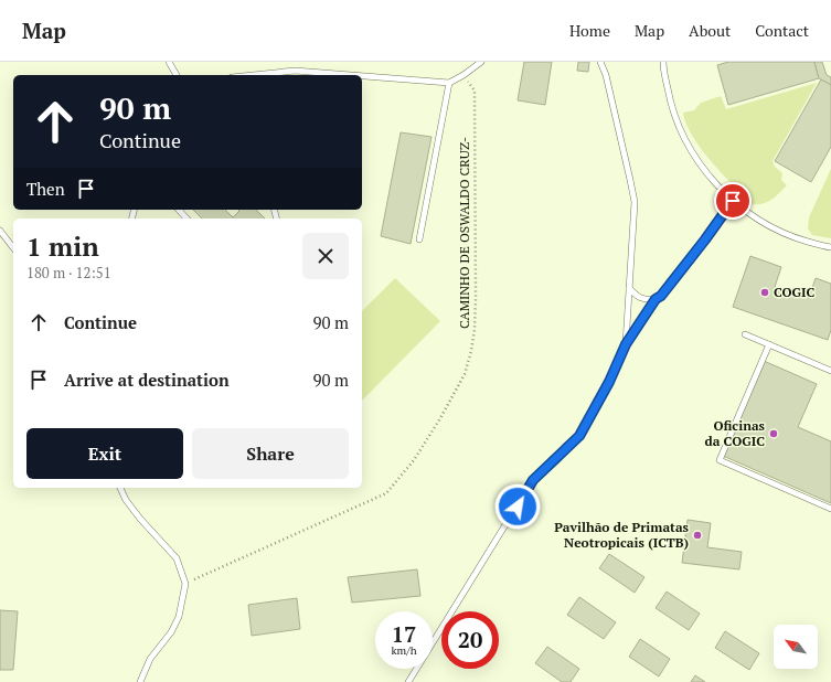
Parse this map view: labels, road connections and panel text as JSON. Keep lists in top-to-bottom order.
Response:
{
  "streets": {
    "path": ["CAMINHO DE OSWALDO CRUZ-"]
  },
  "places": ["COGIC", "Oficinas da COGIC", "Pavilhão de Primatas Neotropicais (ICTB)"],
  "north": "top left",
  "page": {
    "header": "Map",
    "nav": [
      "Home",
      "Map",
      "About",
      "Contact"
    ],
    "turn": ["90 m", "Continue"],
    "then": "Then",
    "heading": ["1 min", "180 m · 12:51"],
    "list": [
      {
        "name": "Continue",
        "value": "90 m"
      },
      {
        "name": "Arrive at destination",
        "value": "90 m"
      }
    ],
    "buttons": ["Exit", "Share"],
    "speed": "17 km/h",
    "limit": "20"
  }
}
